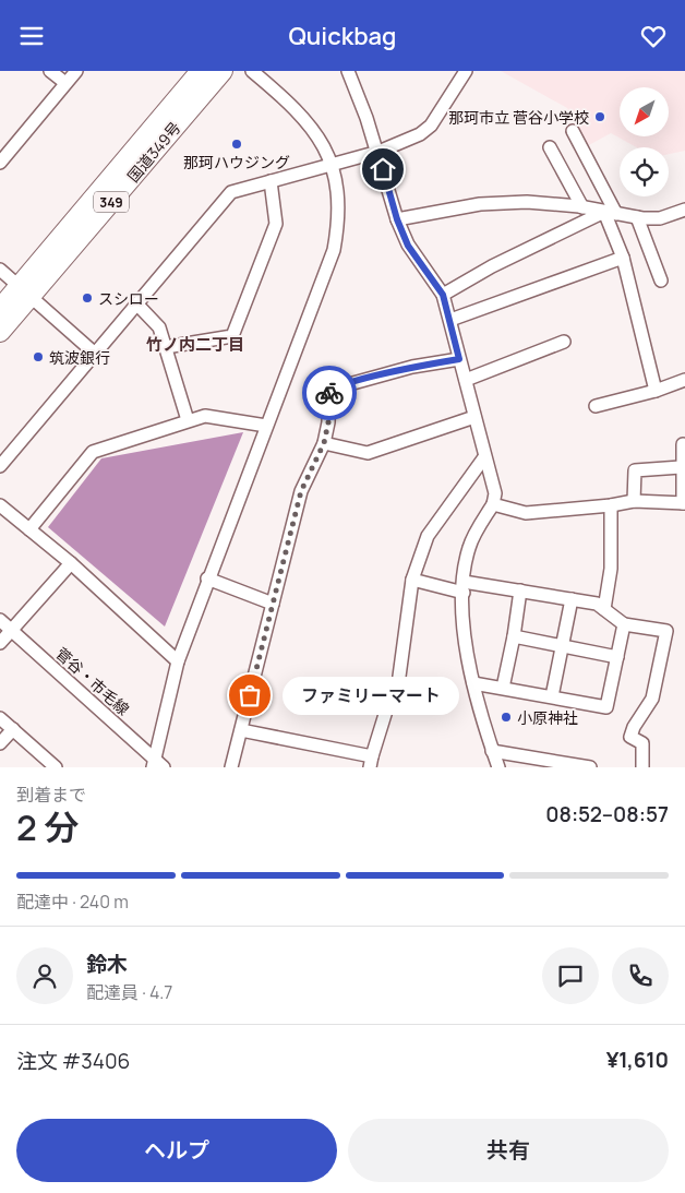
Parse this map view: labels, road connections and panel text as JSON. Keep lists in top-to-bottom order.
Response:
{
  "streets": {
    "highway": ["国道349号", "349"],
    "street": ["菅谷・市毛線"]
  },
  "districts": ["竹ノ内二丁目"],
  "places": [
    "那珂市立 菅谷小学校",
    "那珂ハウジング",
    "スシロー",
    "筑波銀行",
    "ファミリーマート",
    "小原神社"
  ],
  "north": "bottom left",
  "page": {
    "header": "Quickbag",
    "bubble": "ファミリーマート",
    "heading": ["2 分", "到着まで", "08:52–08:57"],
    "panel": [
      "鈴木",
      "配達員 · 4.7",
      "注文 #3406",
      "¥1,610"
    ],
    "bar": "配達中 · 240 m",
    "buttons": ["ヘルプ", "共有"]
  }
}
